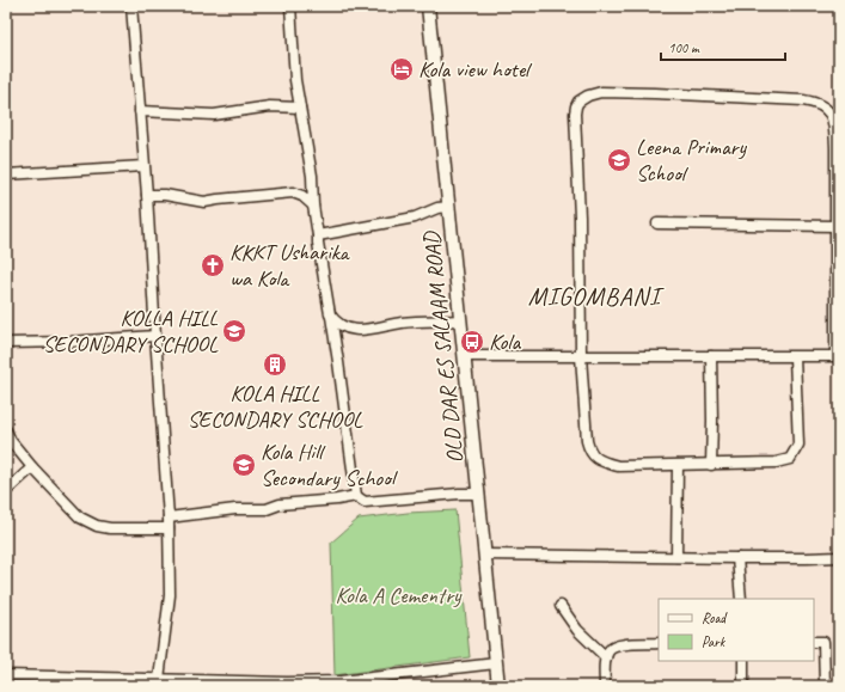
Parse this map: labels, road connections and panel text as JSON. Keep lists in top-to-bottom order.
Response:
{
  "streets": {
    "main road": ["OLD DAR ES SALAAM ROAD"]
  },
  "districts": ["MIGOMBANI"],
  "parks": ["Kola A Cementry"],
  "places": {
    "hotel": ["Kola view hotel"],
    "school or university": ["Leena Primary School", "KOLLA HILL SECONDARY SCHOOL", "Kola Hill Secondary School"],
    "church": ["KKKT Usharika wa Kola"],
    "bus stop": ["Kola"],
    "building": ["KOLA HILL SECONDARY SCHOOL"]
  },
  "legend": ["Road", "Park"],
  "scale_bar": "100 m"
}
